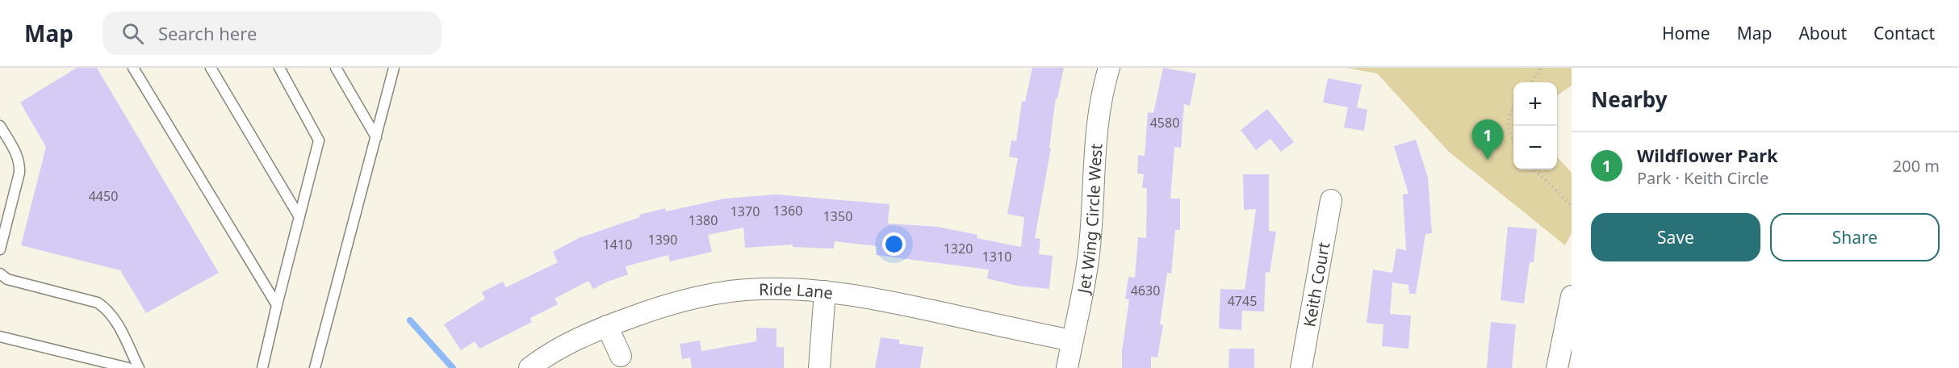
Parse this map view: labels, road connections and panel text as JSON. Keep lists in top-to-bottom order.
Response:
{
  "streets": {
    "street": ["Jet Wing Circle West", "Keith Court", "Ride Lane"]
  },
  "crossings": [
    ["Jet Wing Circle West", "Ride Lane"]
  ],
  "house_numbers": [
    "4580",
    "4450",
    "1360",
    "1370",
    "1350",
    "1380",
    "1390",
    "1410",
    "1320",
    "1310",
    "4630",
    "4745"
  ],
  "page": {
    "header": "Map",
    "search": "Search here",
    "nav": [
      "Home",
      "Map",
      "About",
      "Contact"
    ],
    "heading": "Nearby",
    "map_buttons": ["+", "−"],
    "pins": "1",
    "list": [
      {
        "mark": "1",
        "name": "Wildflower Park",
        "note": "Park · Keith Circle",
        "value": "200 m"
      }
    ],
    "buttons": ["Save", "Share"]
  }
}
